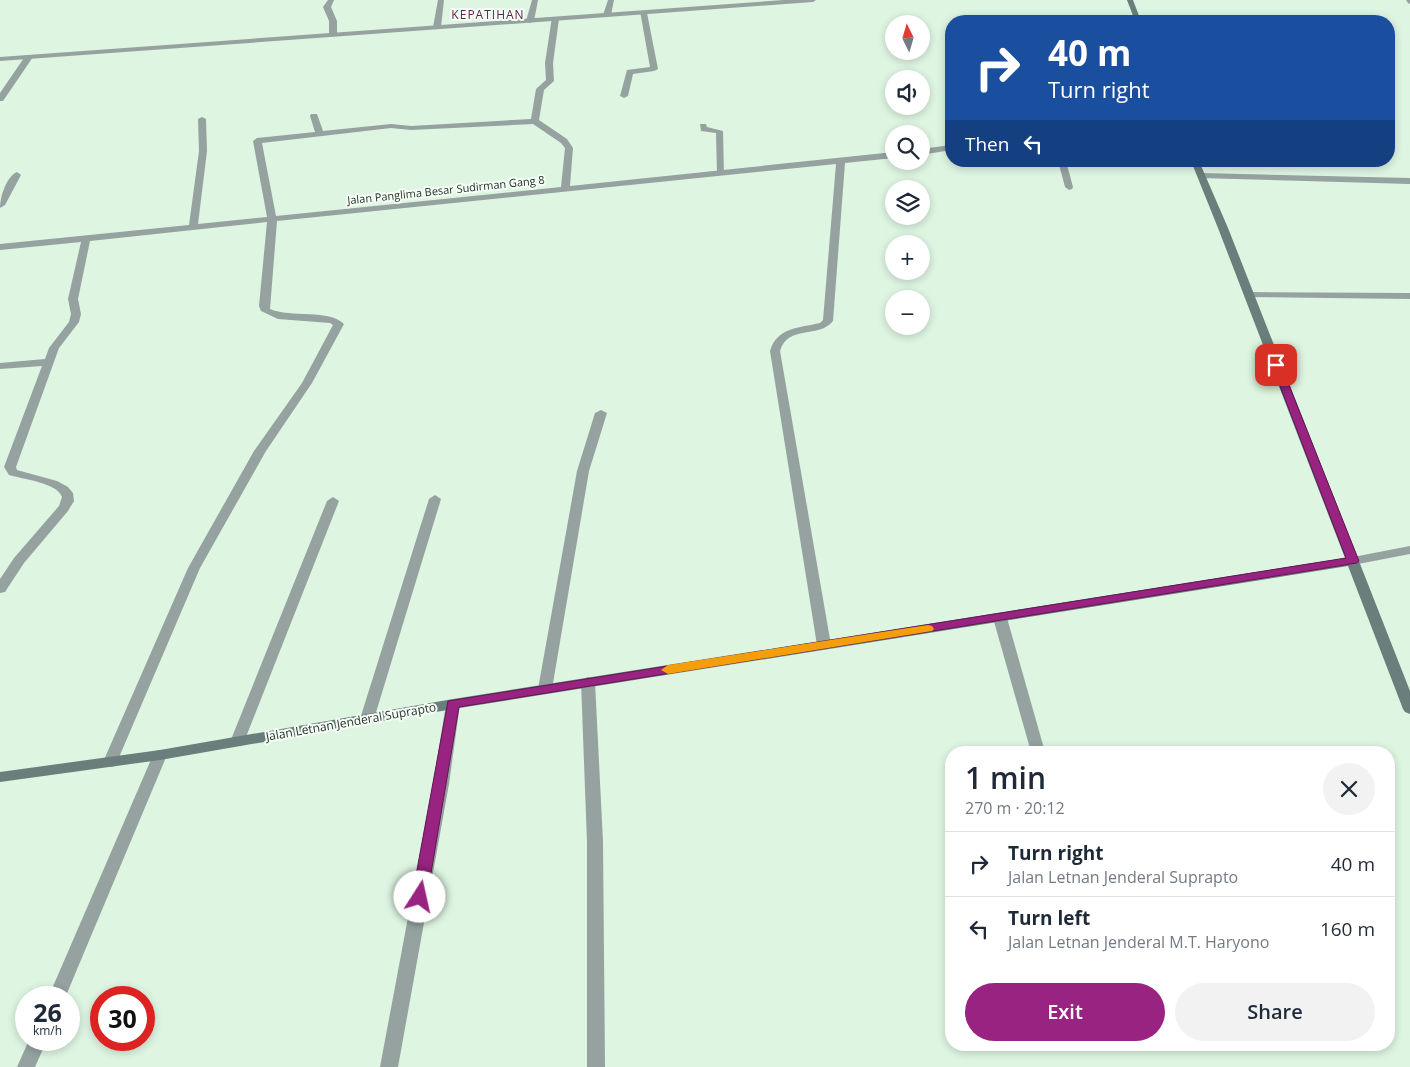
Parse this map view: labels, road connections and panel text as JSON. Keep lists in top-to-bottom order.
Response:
{
  "streets": {
    "main road": ["Jalan Letnan Jenderal Suprapto"],
    "street": ["Jalan Panglima Besar Sudirman Gang 8"]
  },
  "districts": ["KEPATIHAN"],
  "north": "top",
  "page": {
    "map_buttons": ["+", "−"],
    "turn": ["40 m", "Turn right"],
    "then": "Then",
    "heading": ["1 min", "270 m · 20:12"],
    "list": [
      {
        "name": "Turn right",
        "note": "Jalan Letnan Jenderal Suprapto",
        "value": "40 m"
      },
      {
        "name": "Turn left",
        "note": "Jalan Letnan Jenderal M.T. Haryono",
        "value": "160 m"
      }
    ],
    "buttons": ["Exit", "Share"],
    "speed": "26 km/h",
    "limit": "30"
  }
}
